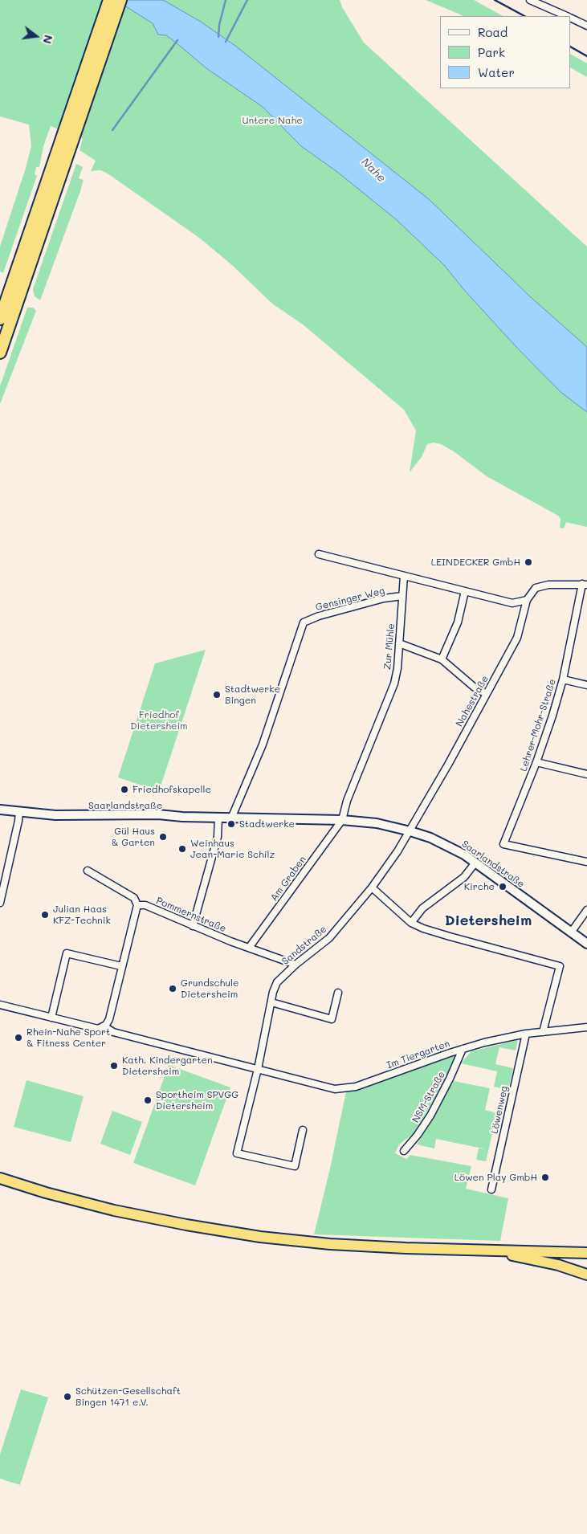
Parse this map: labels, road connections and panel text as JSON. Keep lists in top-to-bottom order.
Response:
{
  "streets": {
    "main road": ["Saarlandstraße"],
    "street": [
      "Gensinger Weg",
      "Zur Mühle",
      "Nahestraße",
      "Lehrer-Mohr-Straße",
      "Am Graben",
      "Pommernstraße",
      "Sandstraße",
      "Im Tiergarten",
      "NSM-Straße",
      "Löwenweg"
    ]
  },
  "crossings": [
    ["Gensinger Weg", "Zur Mühle"],
    ["Gensinger Weg", "Saarlandstraße"],
    ["Zur Mühle", "Saarlandstraße"],
    ["Zur Mühle", "Am Graben"],
    ["Nahestraße", "Saarlandstraße"],
    ["Nahestraße", "Sandstraße"],
    ["Saarlandstraße", "Am Graben"],
    ["Saarlandstraße", "Sandstraße"],
    ["Am Graben", "Pommernstraße"],
    ["Pommernstraße", "Sandstraße"],
    ["Sandstraße", "Im Tiergarten"],
    ["Im Tiergarten", "NSM-Straße"],
    ["Im Tiergarten", "Löwenweg"]
  ],
  "districts": ["Dietersheim"],
  "water": ["Nahe"],
  "parks": ["Untere Nahe", "Friedhof Dietersheim"],
  "places": [
    "LEINDECKER GmbH",
    "Stadtwerke Bingen",
    "Friedhofskapelle",
    "Stadtwerke",
    "Gül Haus & Garten",
    "Weinhaus Jean-Marie Schilz",
    "Kirche",
    "Julian Haas KFZ-Technik",
    "Grundschule Dietersheim",
    "Rhein-Nahe Sport & Fitness Center",
    "Kath. Kindergarten Dietersheim",
    "Sportheim SPVGG Dietersheim",
    "Löwen Play GmbH",
    "Schützen-Gesellschaft Bingen 1471 e.V."
  ],
  "legend": ["Road", "Park", "Water"],
  "north": "right"
}
